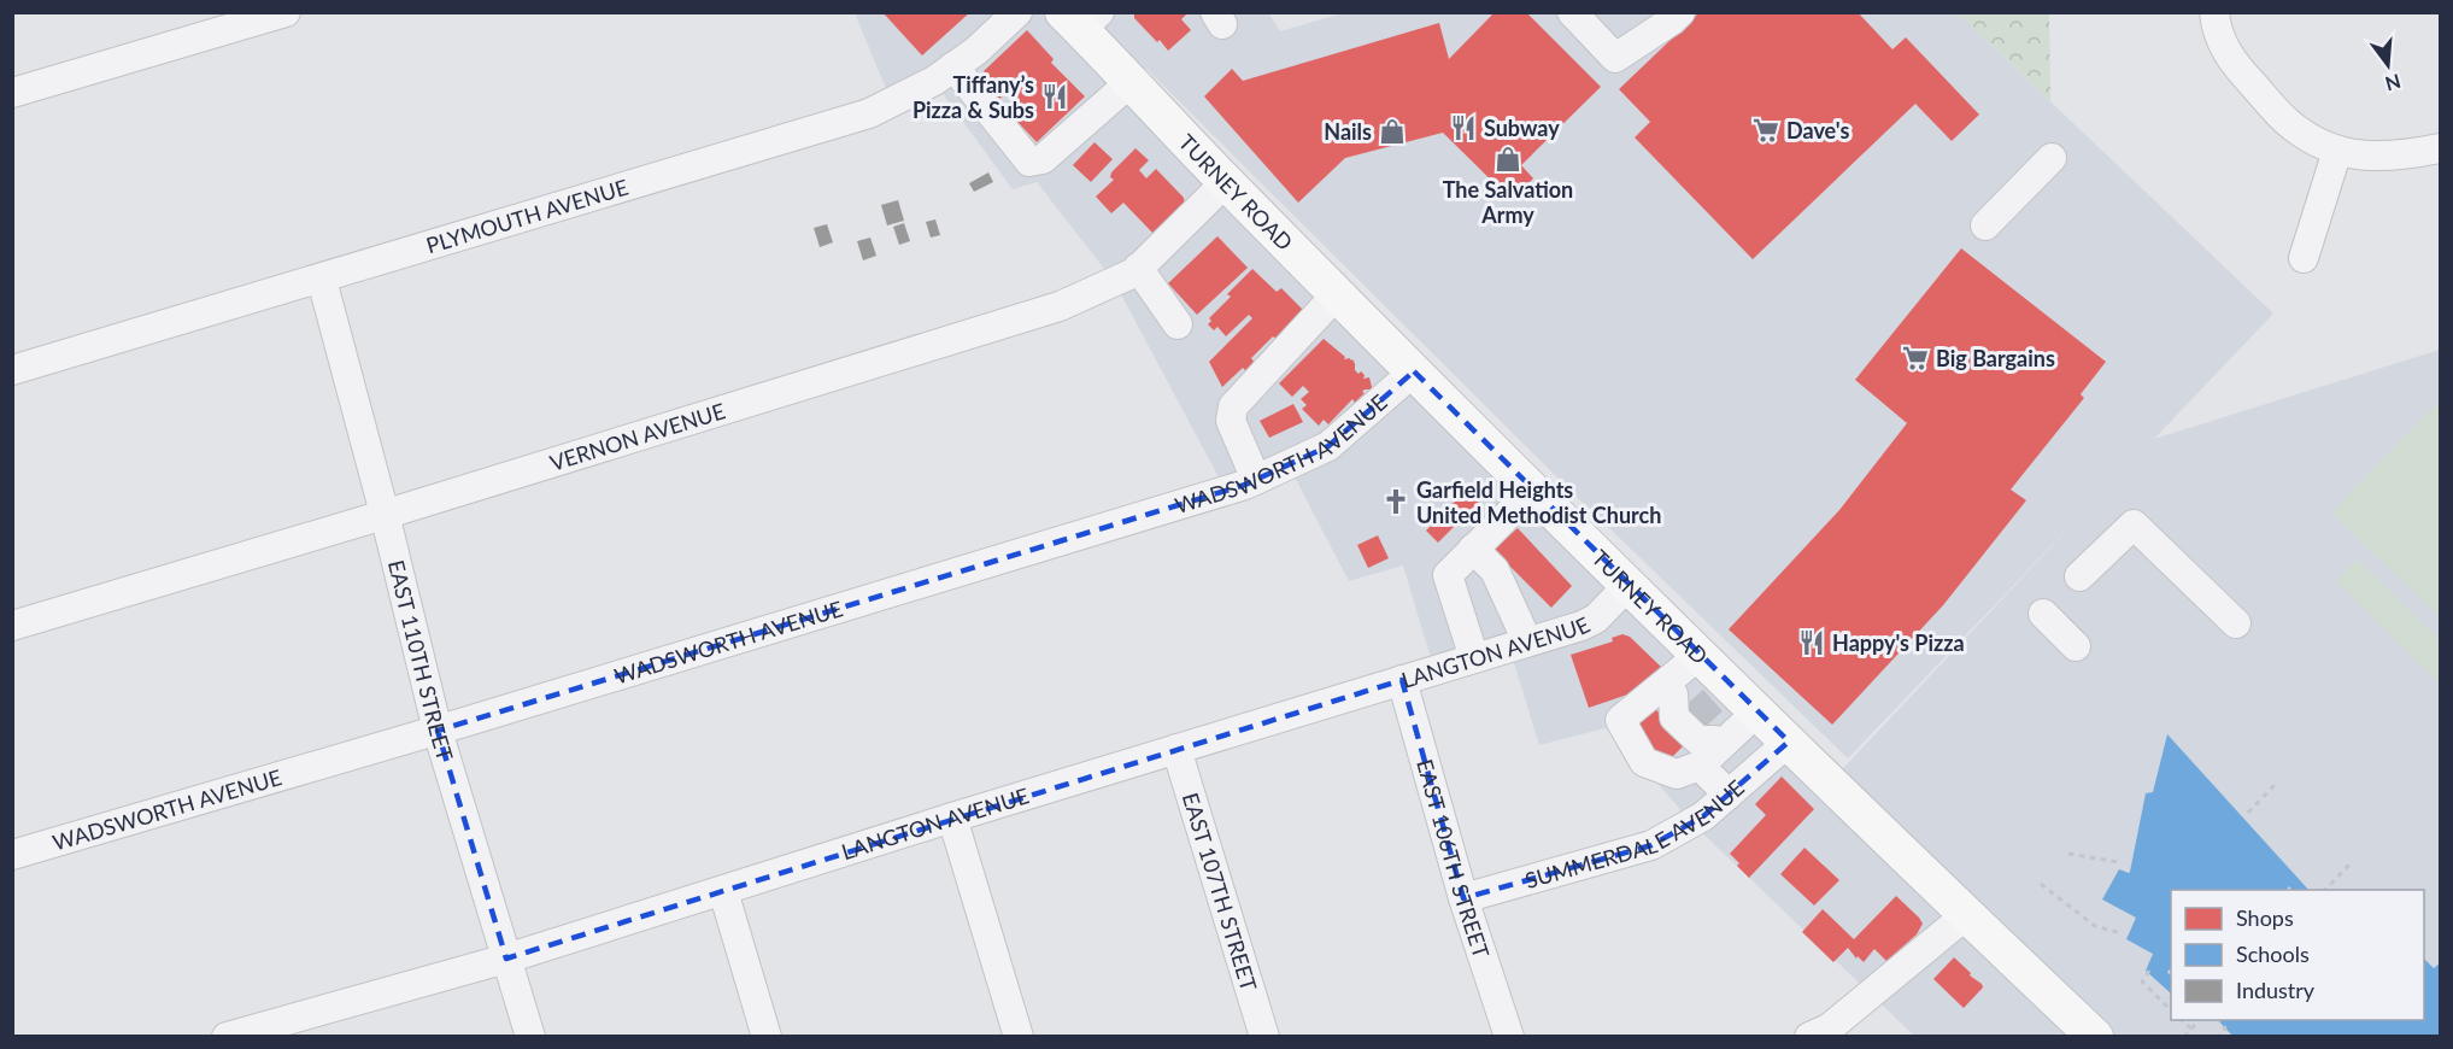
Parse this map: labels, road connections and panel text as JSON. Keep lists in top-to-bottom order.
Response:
{
  "streets": {
    "main road": ["TURNEY ROAD"],
    "street": [
      "PLYMOUTH AVENUE",
      "VERNON AVENUE",
      "WADSWORTH AVENUE",
      "LANGTON AVENUE",
      "EAST 110TH STREET",
      "SUMMERDALE AVENUE",
      "EAST 106TH STREET",
      "EAST 107TH STREET"
    ]
  },
  "crossings": [
    ["TURNEY ROAD", "VERNON AVENUE"],
    ["TURNEY ROAD", "WADSWORTH AVENUE"],
    ["TURNEY ROAD", "LANGTON AVENUE"],
    ["TURNEY ROAD", "SUMMERDALE AVENUE"],
    ["PLYMOUTH AVENUE", "EAST 110TH STREET"],
    ["VERNON AVENUE", "EAST 110TH STREET"],
    ["WADSWORTH AVENUE", "EAST 110TH STREET"],
    ["LANGTON AVENUE", "EAST 110TH STREET"],
    ["LANGTON AVENUE", "EAST 106TH STREET"],
    ["LANGTON AVENUE", "EAST 107TH STREET"],
    ["SUMMERDALE AVENUE", "EAST 106TH STREET"]
  ],
  "places": {
    "restaurant": ["Tiffany’s Pizza & Subs", "Subway", "Happy's Pizza"],
    "supermarket": ["Dave's", "Big Bargains"],
    "shop": ["Nails", "The Salvation Army"],
    "church": ["Garfield Heights United Methodist Church"]
  },
  "legend": ["Shops", "Schools", "Industry"],
  "north": "bottom"
}
